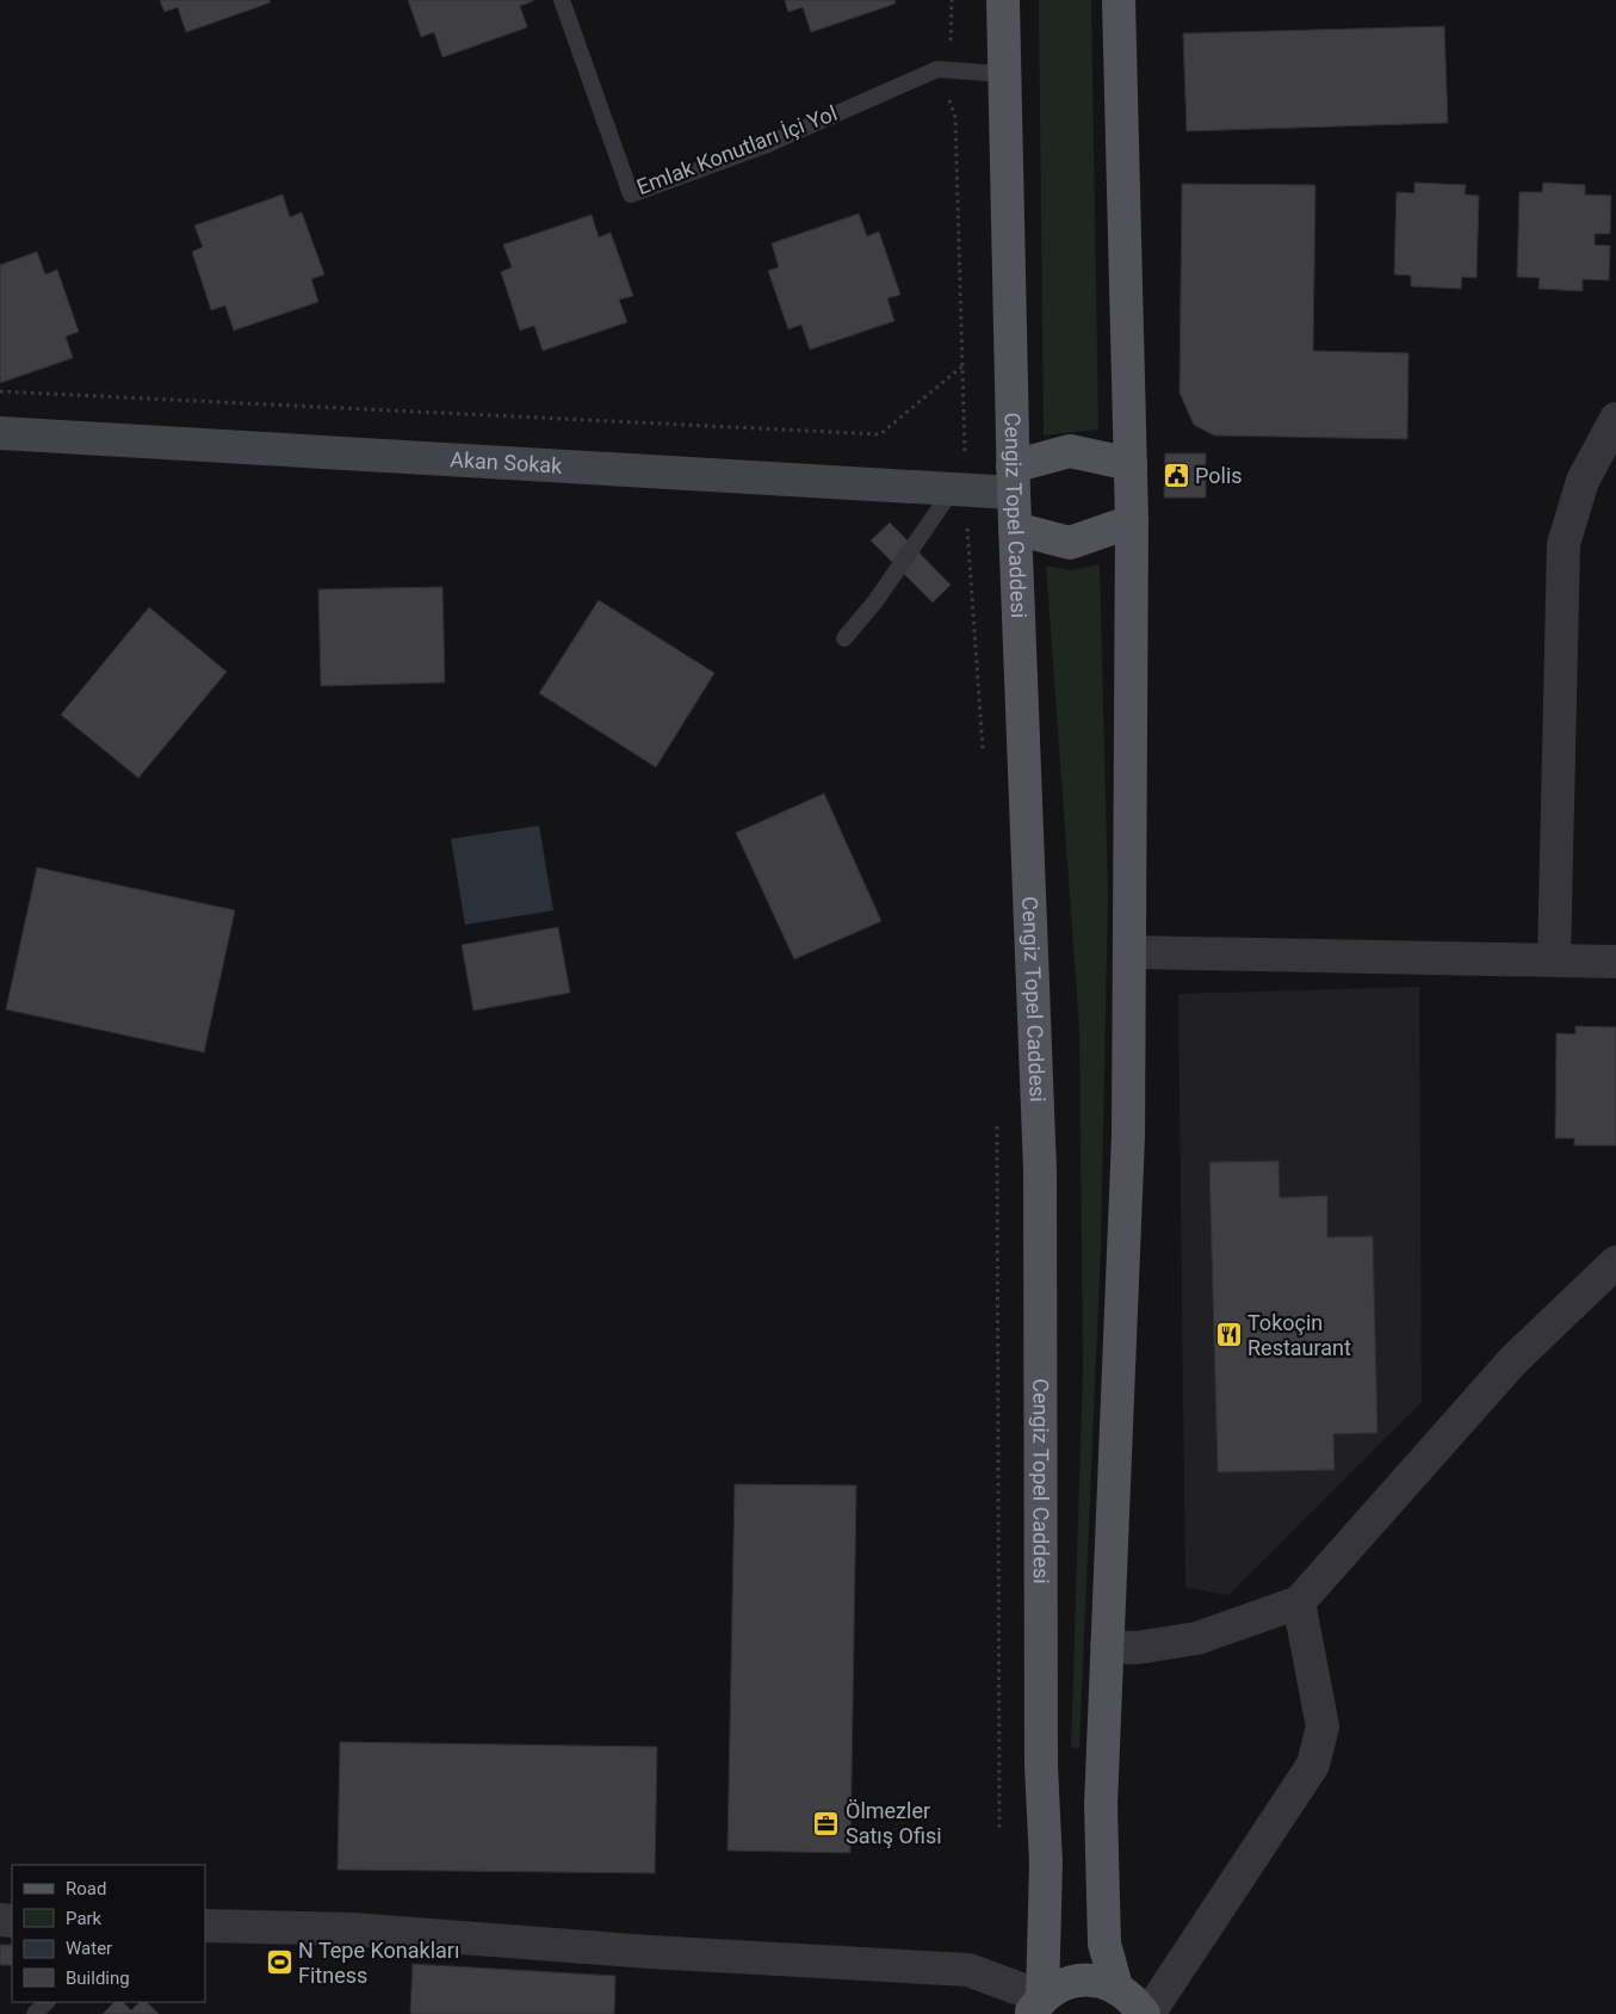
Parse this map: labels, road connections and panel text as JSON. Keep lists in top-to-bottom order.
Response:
{
  "streets": {
    "main road": ["Cengiz Topel Caddesi"],
    "street": ["Akan Sokak"],
    "lane": ["Emlak Konutları İçi Yol"]
  },
  "crossings": [
    ["Emlak Konutları İçi Yol", "Cengiz Topel Caddesi"],
    ["Akan Sokak", "Cengiz Topel Caddesi"]
  ],
  "places": {
    "public building": ["Polis"],
    "restaurant": ["Tokoçin Restaurant"],
    "office": ["Ölmezler Satış Ofisi"],
    "sports": ["N Tepe Konakları Fitness"]
  },
  "legend": [
    "Road",
    "Park",
    "Water",
    "Building"
  ]
}
